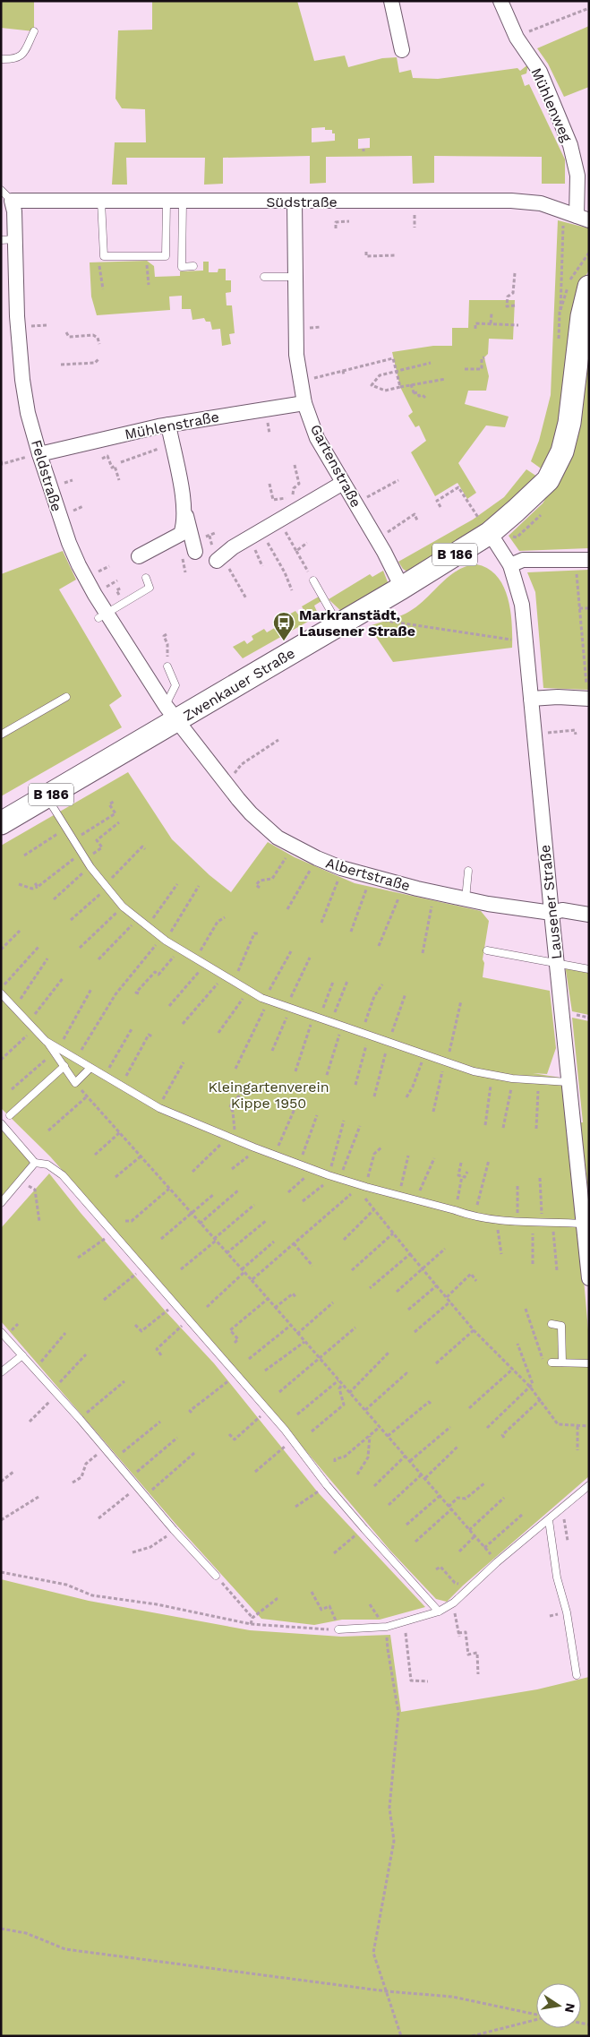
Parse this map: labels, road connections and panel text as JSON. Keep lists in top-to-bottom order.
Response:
{
  "streets": {
    "main road": ["B 186", "Zwenkauer Straße"],
    "street": [
      "Mühlenweg",
      "Südstraße",
      "Mühlenstraße",
      "Gartenstraße",
      "Feldstraße",
      "Albertstraße",
      "Lausener Straße"
    ]
  },
  "crossings": [
    ["Mühlenweg", "Südstraße"],
    ["Südstraße", "Gartenstraße"],
    ["Südstraße", "Feldstraße"],
    ["Mühlenstraße", "Gartenstraße"],
    ["Mühlenstraße", "Feldstraße"],
    ["Gartenstraße", "Zwenkauer Straße"],
    ["Feldstraße", "Zwenkauer Straße"],
    ["Feldstraße", "Albertstraße"],
    ["Zwenkauer Straße", "Albertstraße"],
    ["Zwenkauer Straße", "Lausener Straße"],
    ["Albertstraße", "Lausener Straße"]
  ],
  "parks": ["Kleingartenverein Kippe 1950"],
  "places": {
    "bus stop": ["Markranstädt, Lausener Straße"]
  },
  "north": "right"
}
